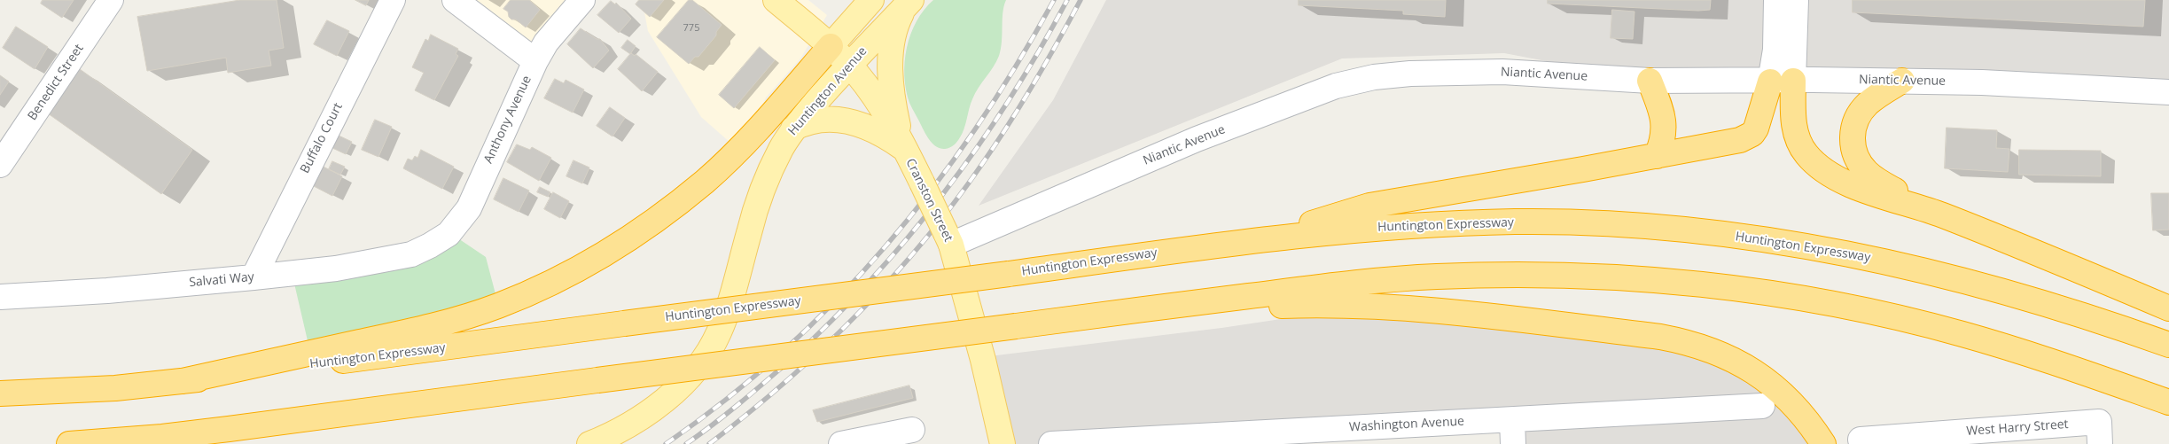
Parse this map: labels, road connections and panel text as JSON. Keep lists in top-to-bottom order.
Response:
{
  "streets": {
    "highway": ["Huntington Expressway"],
    "main road": ["Huntington Avenue", "Cranston Street"],
    "street": [
      "Niantic Avenue",
      "Benedict Street",
      "Anthony Avenue",
      "Buffalo Court",
      "Salvati Way",
      "Washington Avenue",
      "West Harry Street"
    ]
  },
  "crossings": [
    ["Niantic Avenue", "Cranston Street"],
    ["Huntington Avenue", "Cranston Street"],
    ["Anthony Avenue", "Salvati Way"],
    ["Buffalo Court", "Salvati Way"]
  ],
  "house_numbers": ["775"]
}
